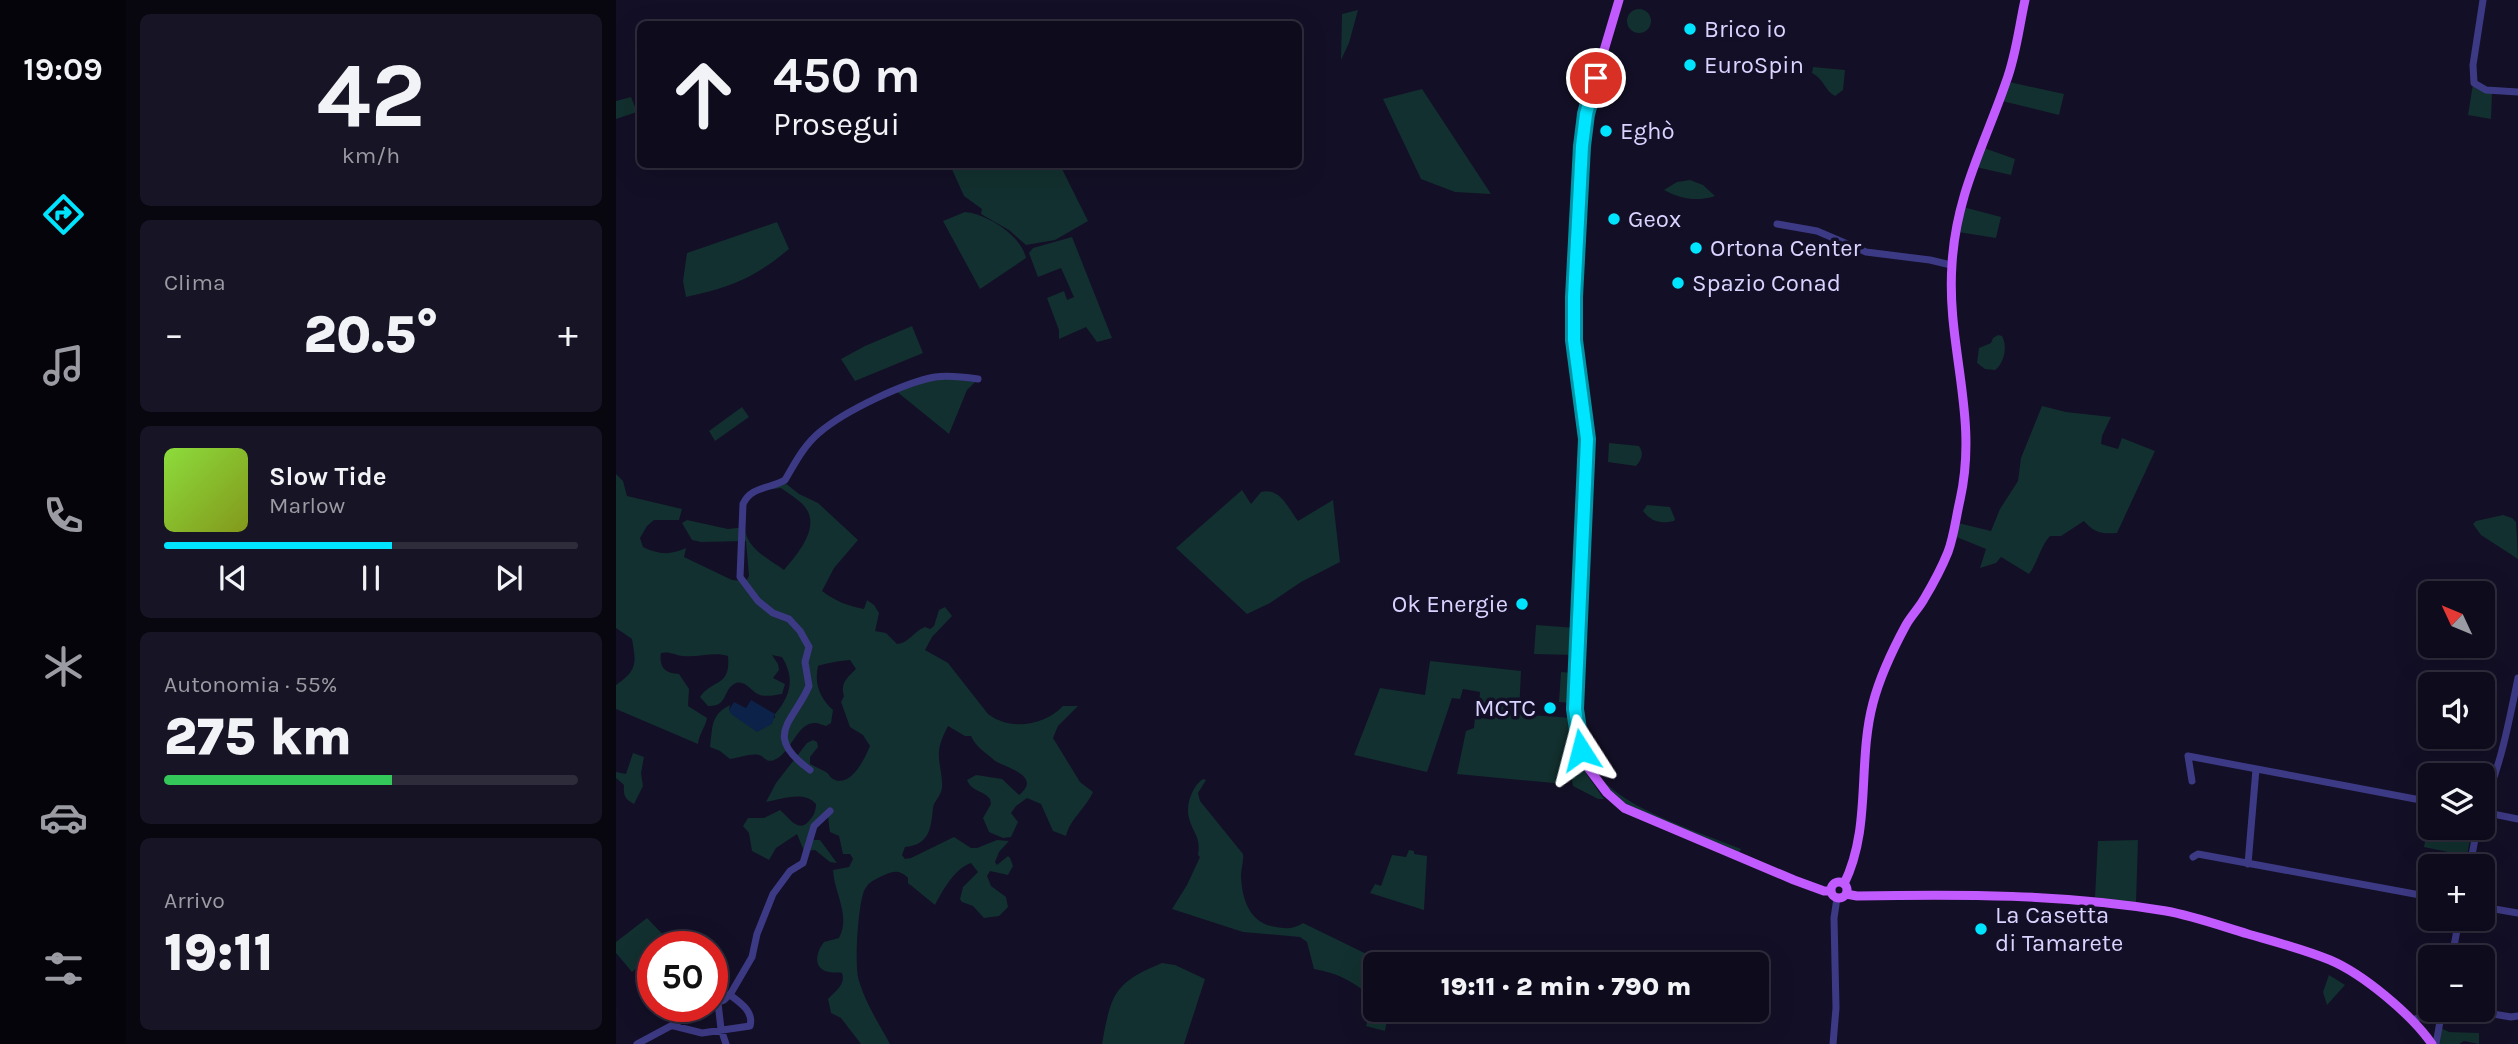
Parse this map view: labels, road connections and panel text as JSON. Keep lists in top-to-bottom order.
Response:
{
  "places": [
    "Brico io",
    "EuroSpin",
    "Eghò",
    "Geox",
    "Ortona Center",
    "Spazio Conad",
    "Ok Energie",
    "MCTC",
    "La Casetta di Tamarete"
  ],
  "north": "top left",
  "page": {
    "tabs": "19:09",
    "tile": [
      ["42", "km/h"],
      "Clima",
      ["Autonomia · 55%", "275 km"],
      ["Arrivo", "19:11"]
    ],
    "turn": ["450 m", "Prosegui"],
    "heat": ["−", "20.5°", "+"],
    "song": ["Slow Tide", "Marlow"],
    "map_buttons": ["+", "−"],
    "limit": "50",
    "trip": "19:11 · 2 min · 790 m"
  }
}
